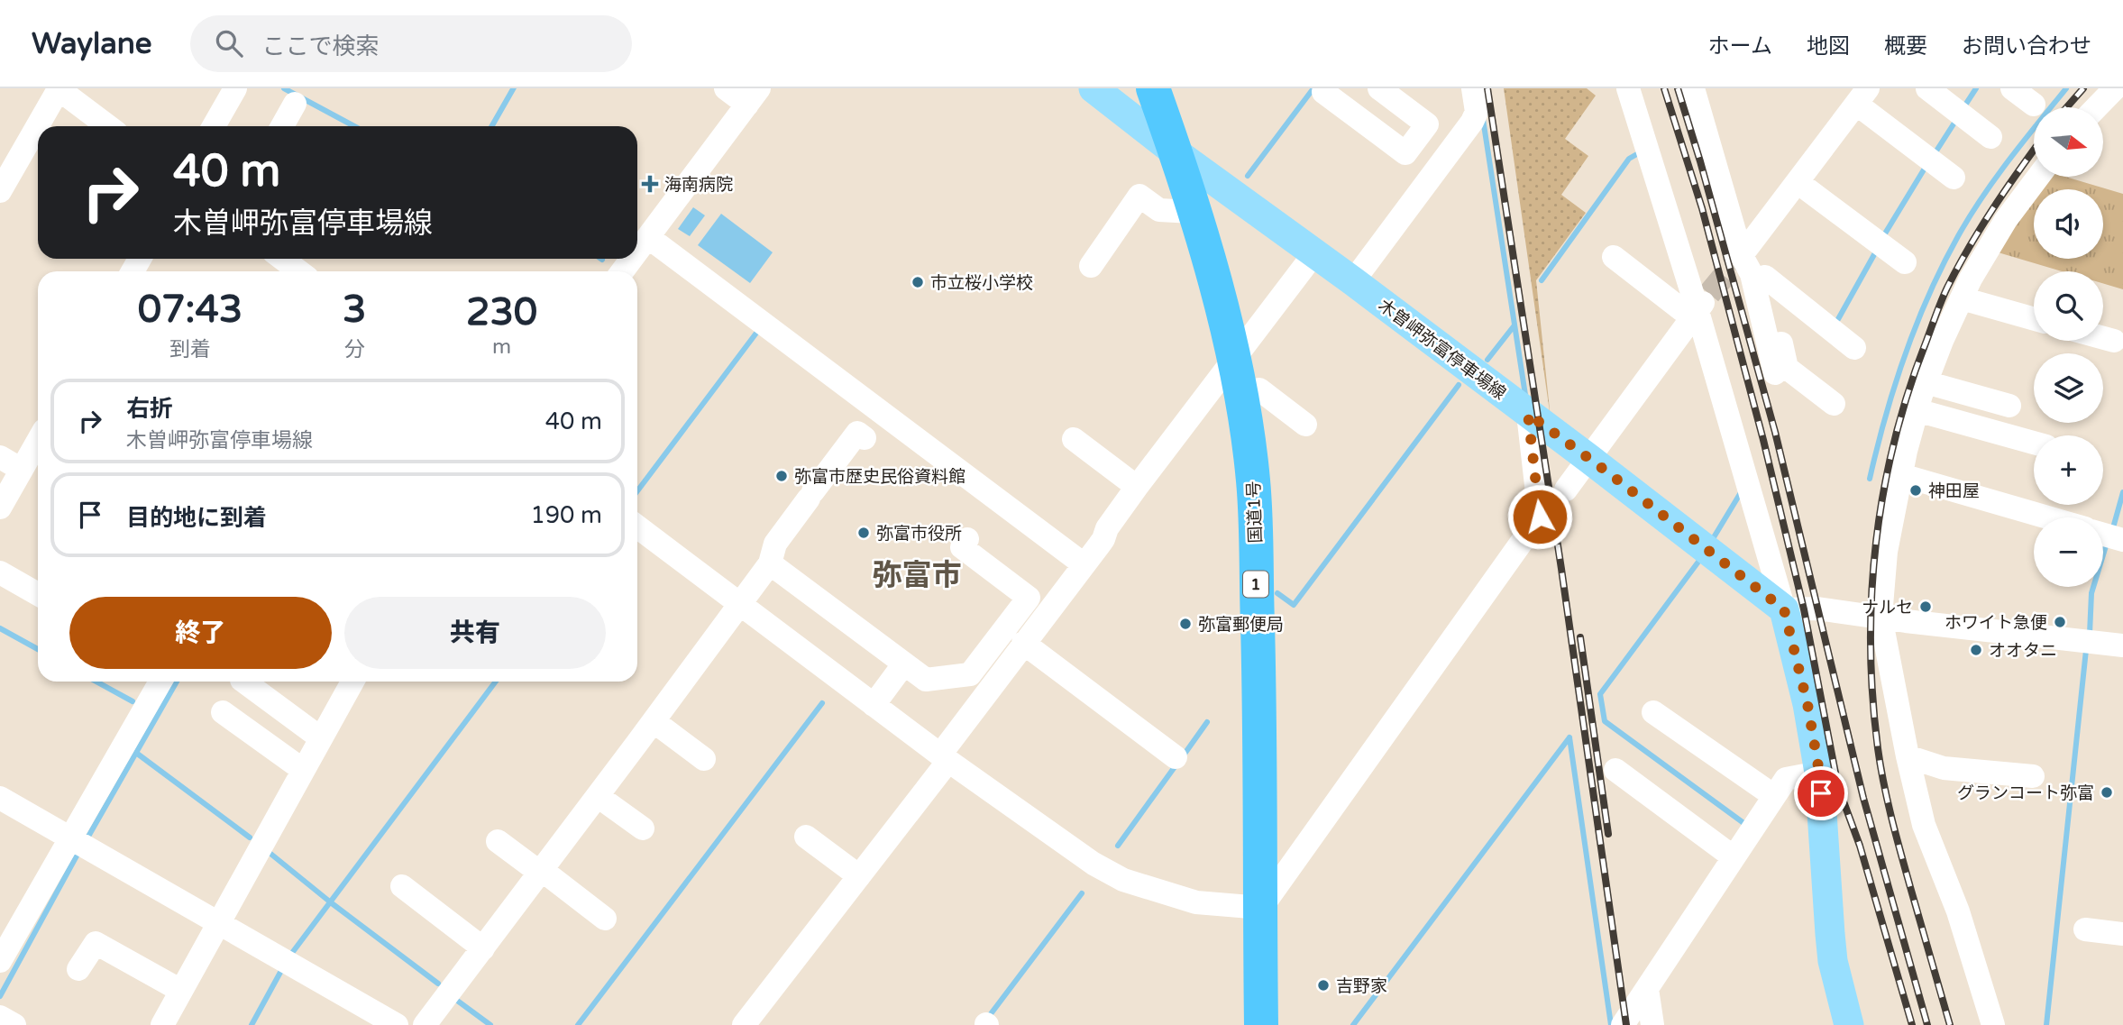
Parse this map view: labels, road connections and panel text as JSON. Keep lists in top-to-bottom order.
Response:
{
  "streets": {
    "highway": ["国道1号", "1"],
    "main road": ["木曽岬弥富停車場線"]
  },
  "crossings": [
    ["木曽岬弥富停車場線", "国道1号"]
  ],
  "districts": ["弥富市"],
  "places": {
    "health": ["海南病院"],
    "other": [
      "市立桜小学校",
      "弥富市歴史民俗資料館",
      "神田屋",
      "弥富市役所",
      "ナルセ",
      "ホワイト急便",
      "弥富郵便局",
      "オオタニ",
      "グランコート弥富",
      "吉野家"
    ]
  },
  "north": "right",
  "page": {
    "header": "Waylane",
    "search": "ここで検索",
    "nav": [
      "ホーム",
      "地図",
      "概要",
      "お問い合わせ"
    ],
    "map_buttons": ["+", "−"],
    "turn": ["40 m", "木曽岬弥富停車場線"],
    "eta": [
      "07:43",
      "到着",
      "3",
      "分",
      "230",
      "m"
    ],
    "list": [
      {
        "name": "右折",
        "note": "木曽岬弥富停車場線",
        "value": "40 m"
      },
      {
        "name": "目的地に到着",
        "value": "190 m"
      }
    ],
    "buttons": ["終了", "共有"]
  }
}
